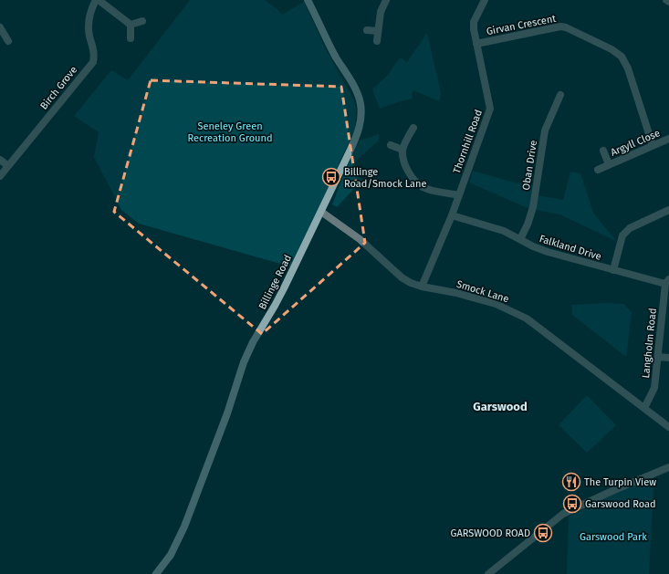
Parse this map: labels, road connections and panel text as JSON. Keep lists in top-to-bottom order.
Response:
{
  "streets": {
    "main road": ["Billinge Road"],
    "street": [
      "Girvan Crescent",
      "Birch Grove",
      "Thornhill Road",
      "Argyll Close",
      "Oban Drive",
      "Falkland Drive",
      "Smock Lane",
      "Langholm Road"
    ]
  },
  "crossings": [
    ["Girvan Crescent", "Thornhill Road"],
    ["Girvan Crescent", "Argyll Close"],
    ["Thornhill Road", "Falkland Drive"],
    ["Thornhill Road", "Smock Lane"],
    ["Oban Drive", "Falkland Drive"],
    ["Falkland Drive", "Langholm Road"],
    ["Billinge Road", "Smock Lane"],
    ["Smock Lane", "Langholm Road"]
  ],
  "districts": ["Garswood"],
  "parks": ["Seneley Green Recreation Ground", "Garswood Park"],
  "places": {
    "bus stop": ["Billinge Road/Smock Lane", "Garswood Road", "GARSWOOD ROAD"],
    "restaurant": ["The Turpin View"]
  }
}
